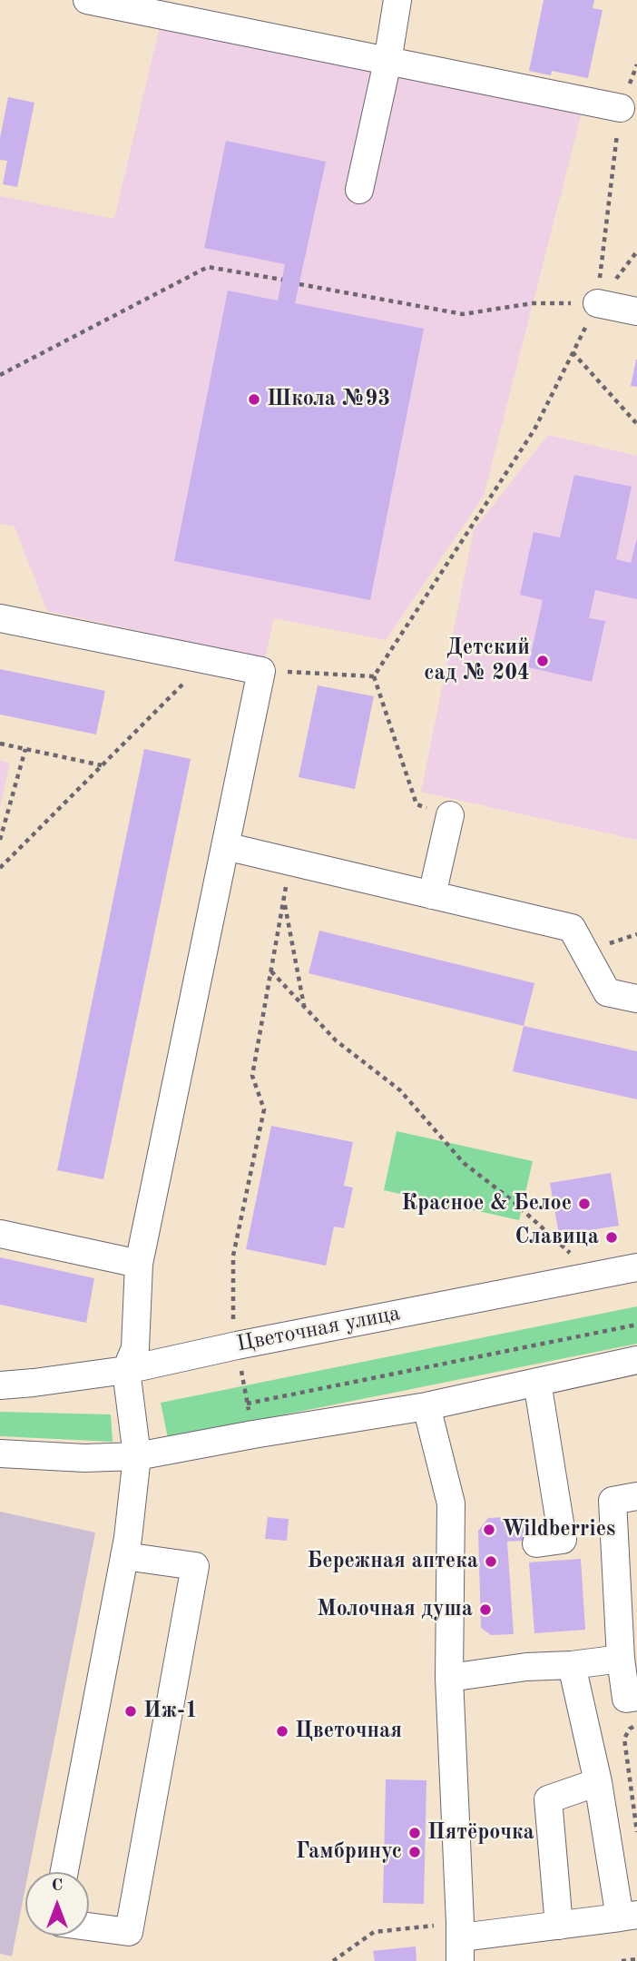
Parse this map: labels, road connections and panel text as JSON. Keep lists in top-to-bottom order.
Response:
{
  "streets": {
    "street": ["Цветочная улица"]
  },
  "places": [
    "Школа №93",
    "Детский сад № 204",
    "Красное & Белое",
    "Славица",
    "Wildberries",
    "Бережная аптека",
    "Молочная душа",
    "Иж-1",
    "Цветочная",
    "Пятёрочка",
    "Гамбринус"
  ],
  "north": "top"
}
